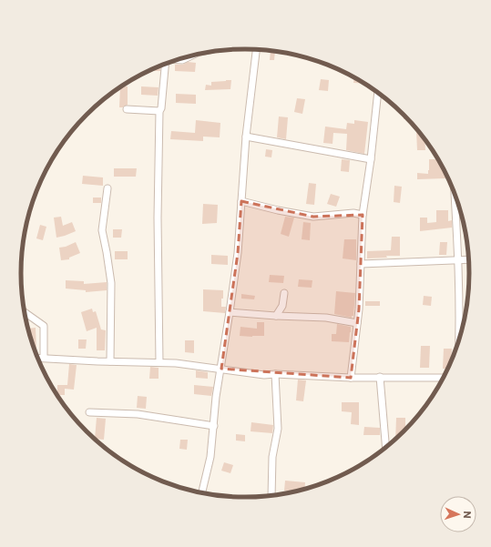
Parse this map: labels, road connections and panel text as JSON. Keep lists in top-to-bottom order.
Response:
{
  "north": "right"
}
